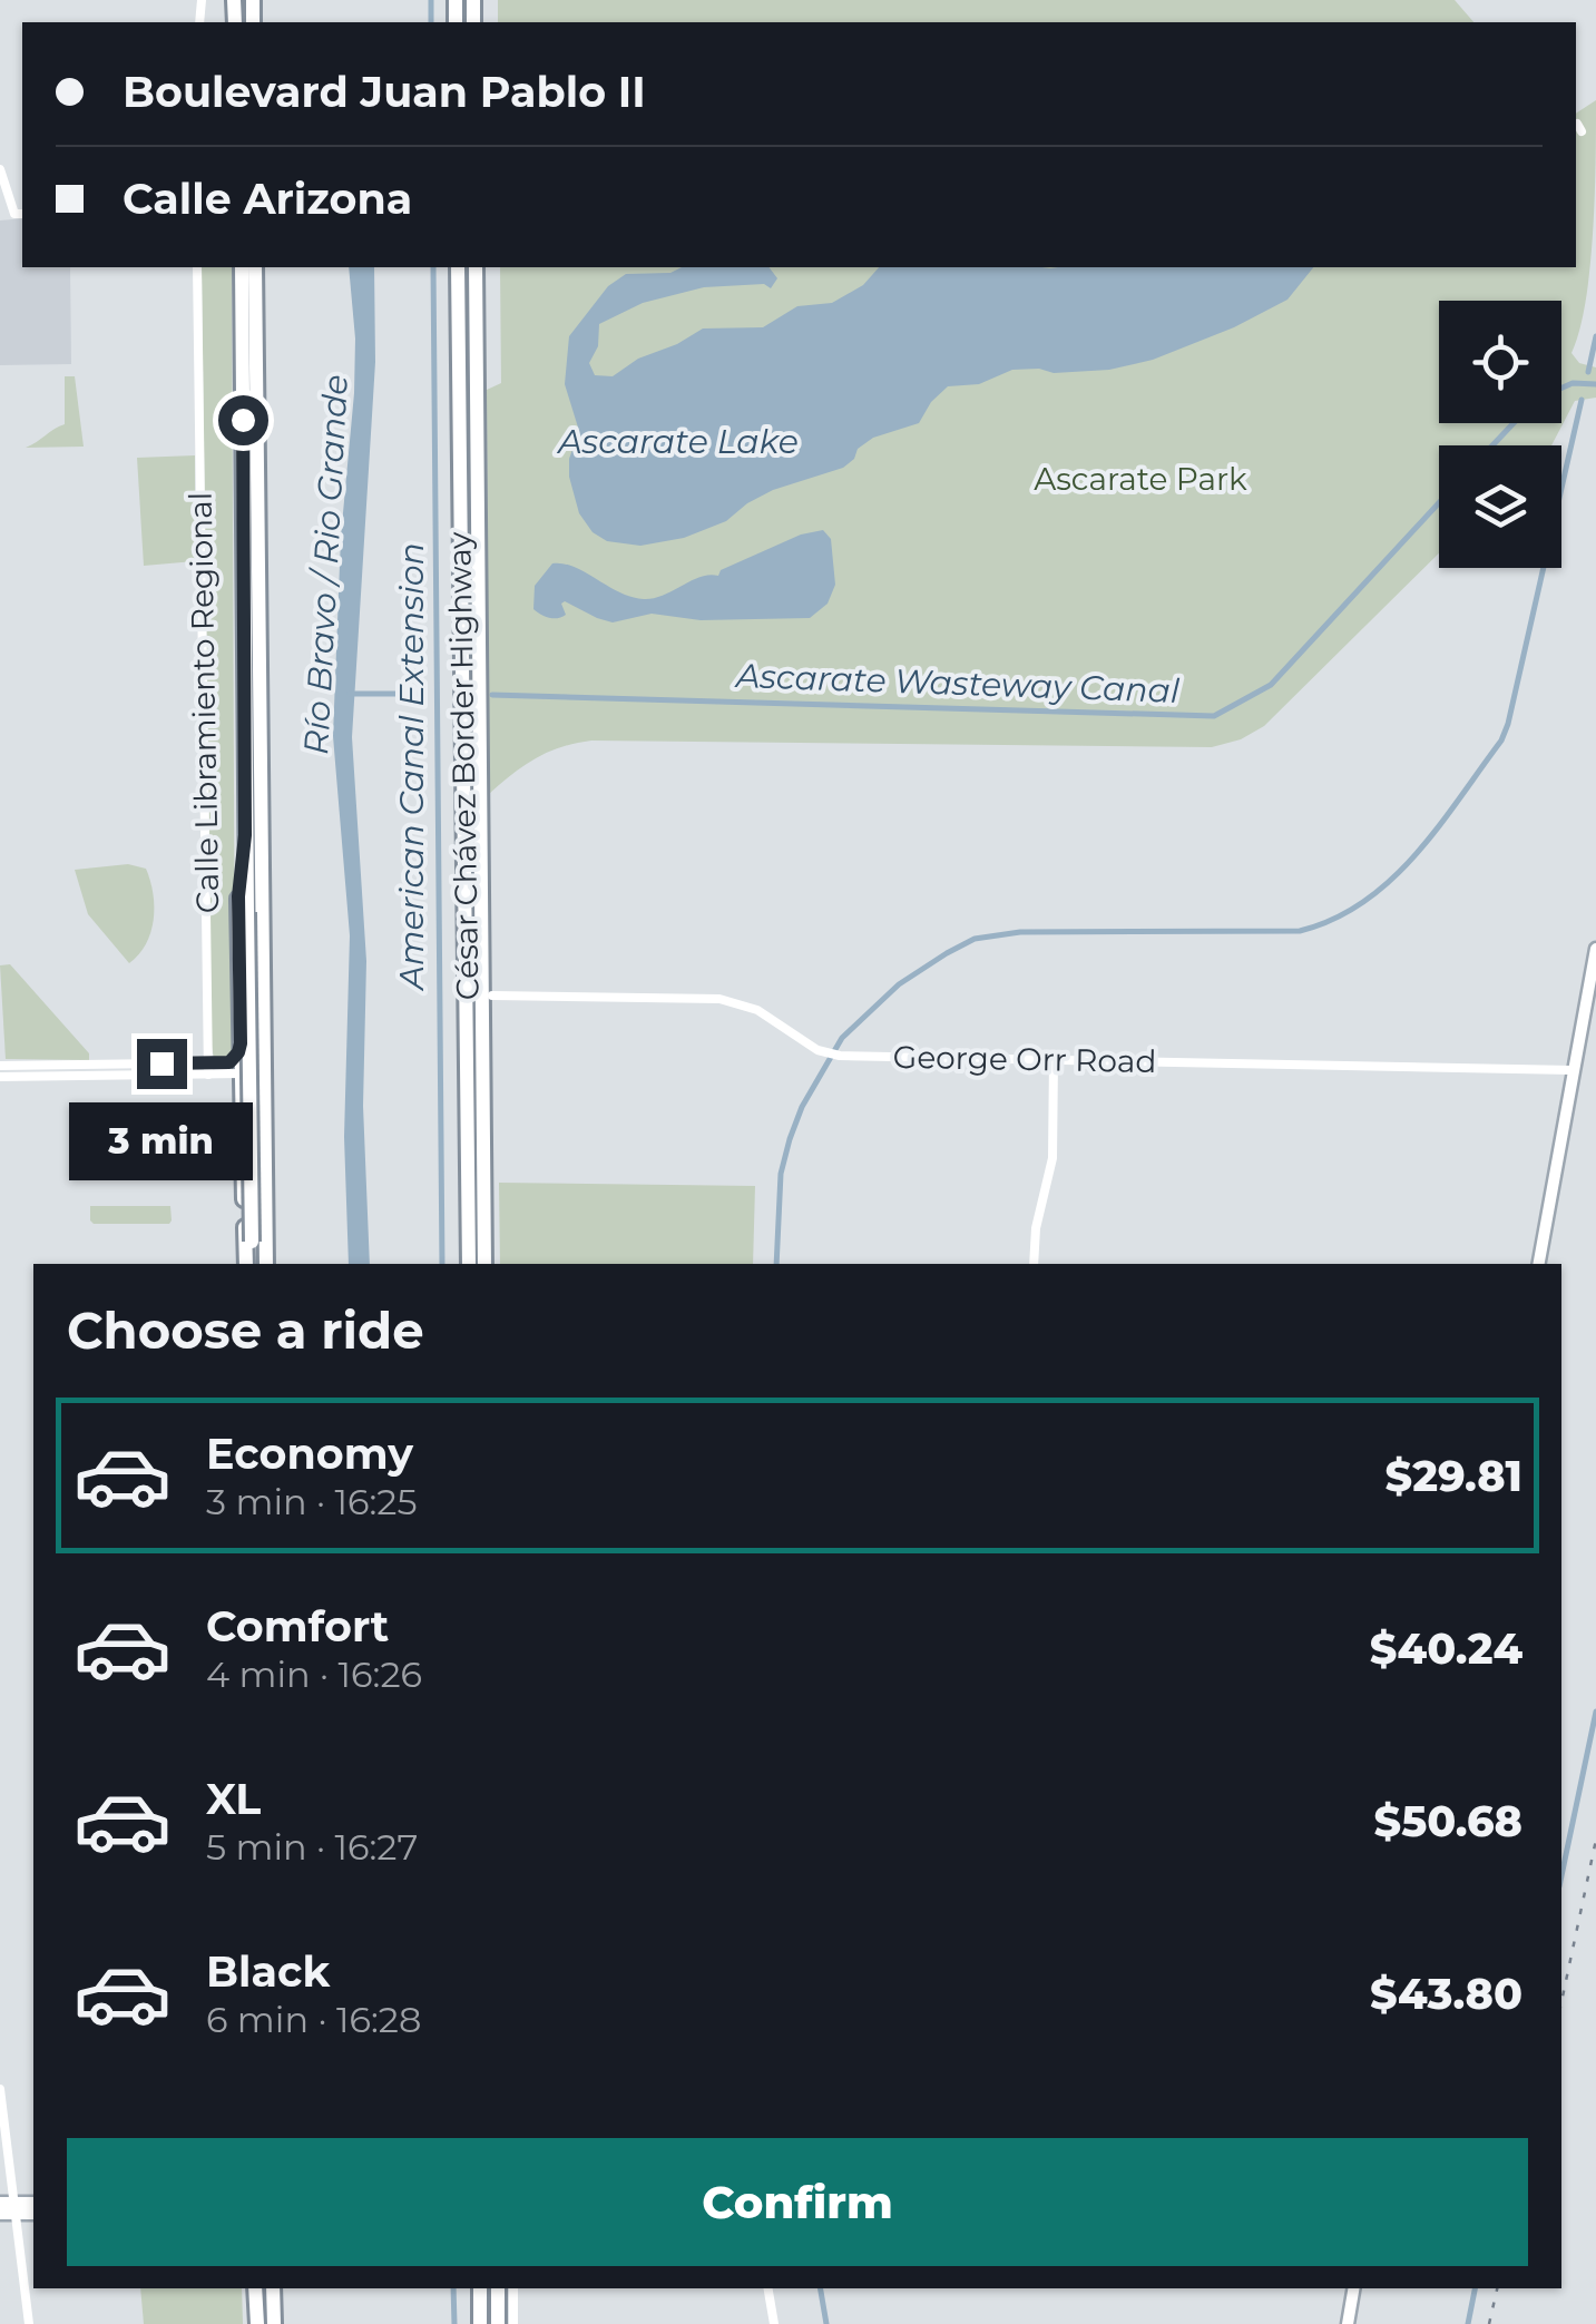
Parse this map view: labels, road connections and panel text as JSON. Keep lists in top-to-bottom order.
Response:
{
  "streets": {
    "highway": ["César Chávez Border Highway"],
    "street": ["Calle Libramiento Regional", "George Orr Road"]
  },
  "water": [
    "Ascarate Lake",
    "Río Bravo / Rio Grande",
    "Ascarate Wasteway Canal",
    "American Canal Extension"
  ],
  "parks": ["Ascarate Park"],
  "page": {
    "banner": ["Boulevard Juan Pablo II", "Calle Arizona"],
    "bubble": "3 min",
    "heading": "Choose a ride",
    "list": [
      {
        "name": "Economy",
        "note": "3 min · 16:25",
        "value": "$29.81"
      },
      {
        "name": "Comfort",
        "note": "4 min · 16:26",
        "value": "$40.24"
      },
      {
        "name": "XL",
        "note": "5 min · 16:27",
        "value": "$50.68"
      },
      {
        "name": "Black",
        "note": "6 min · 16:28",
        "value": "$43.80"
      }
    ],
    "buttons": "Confirm"
  }
}
